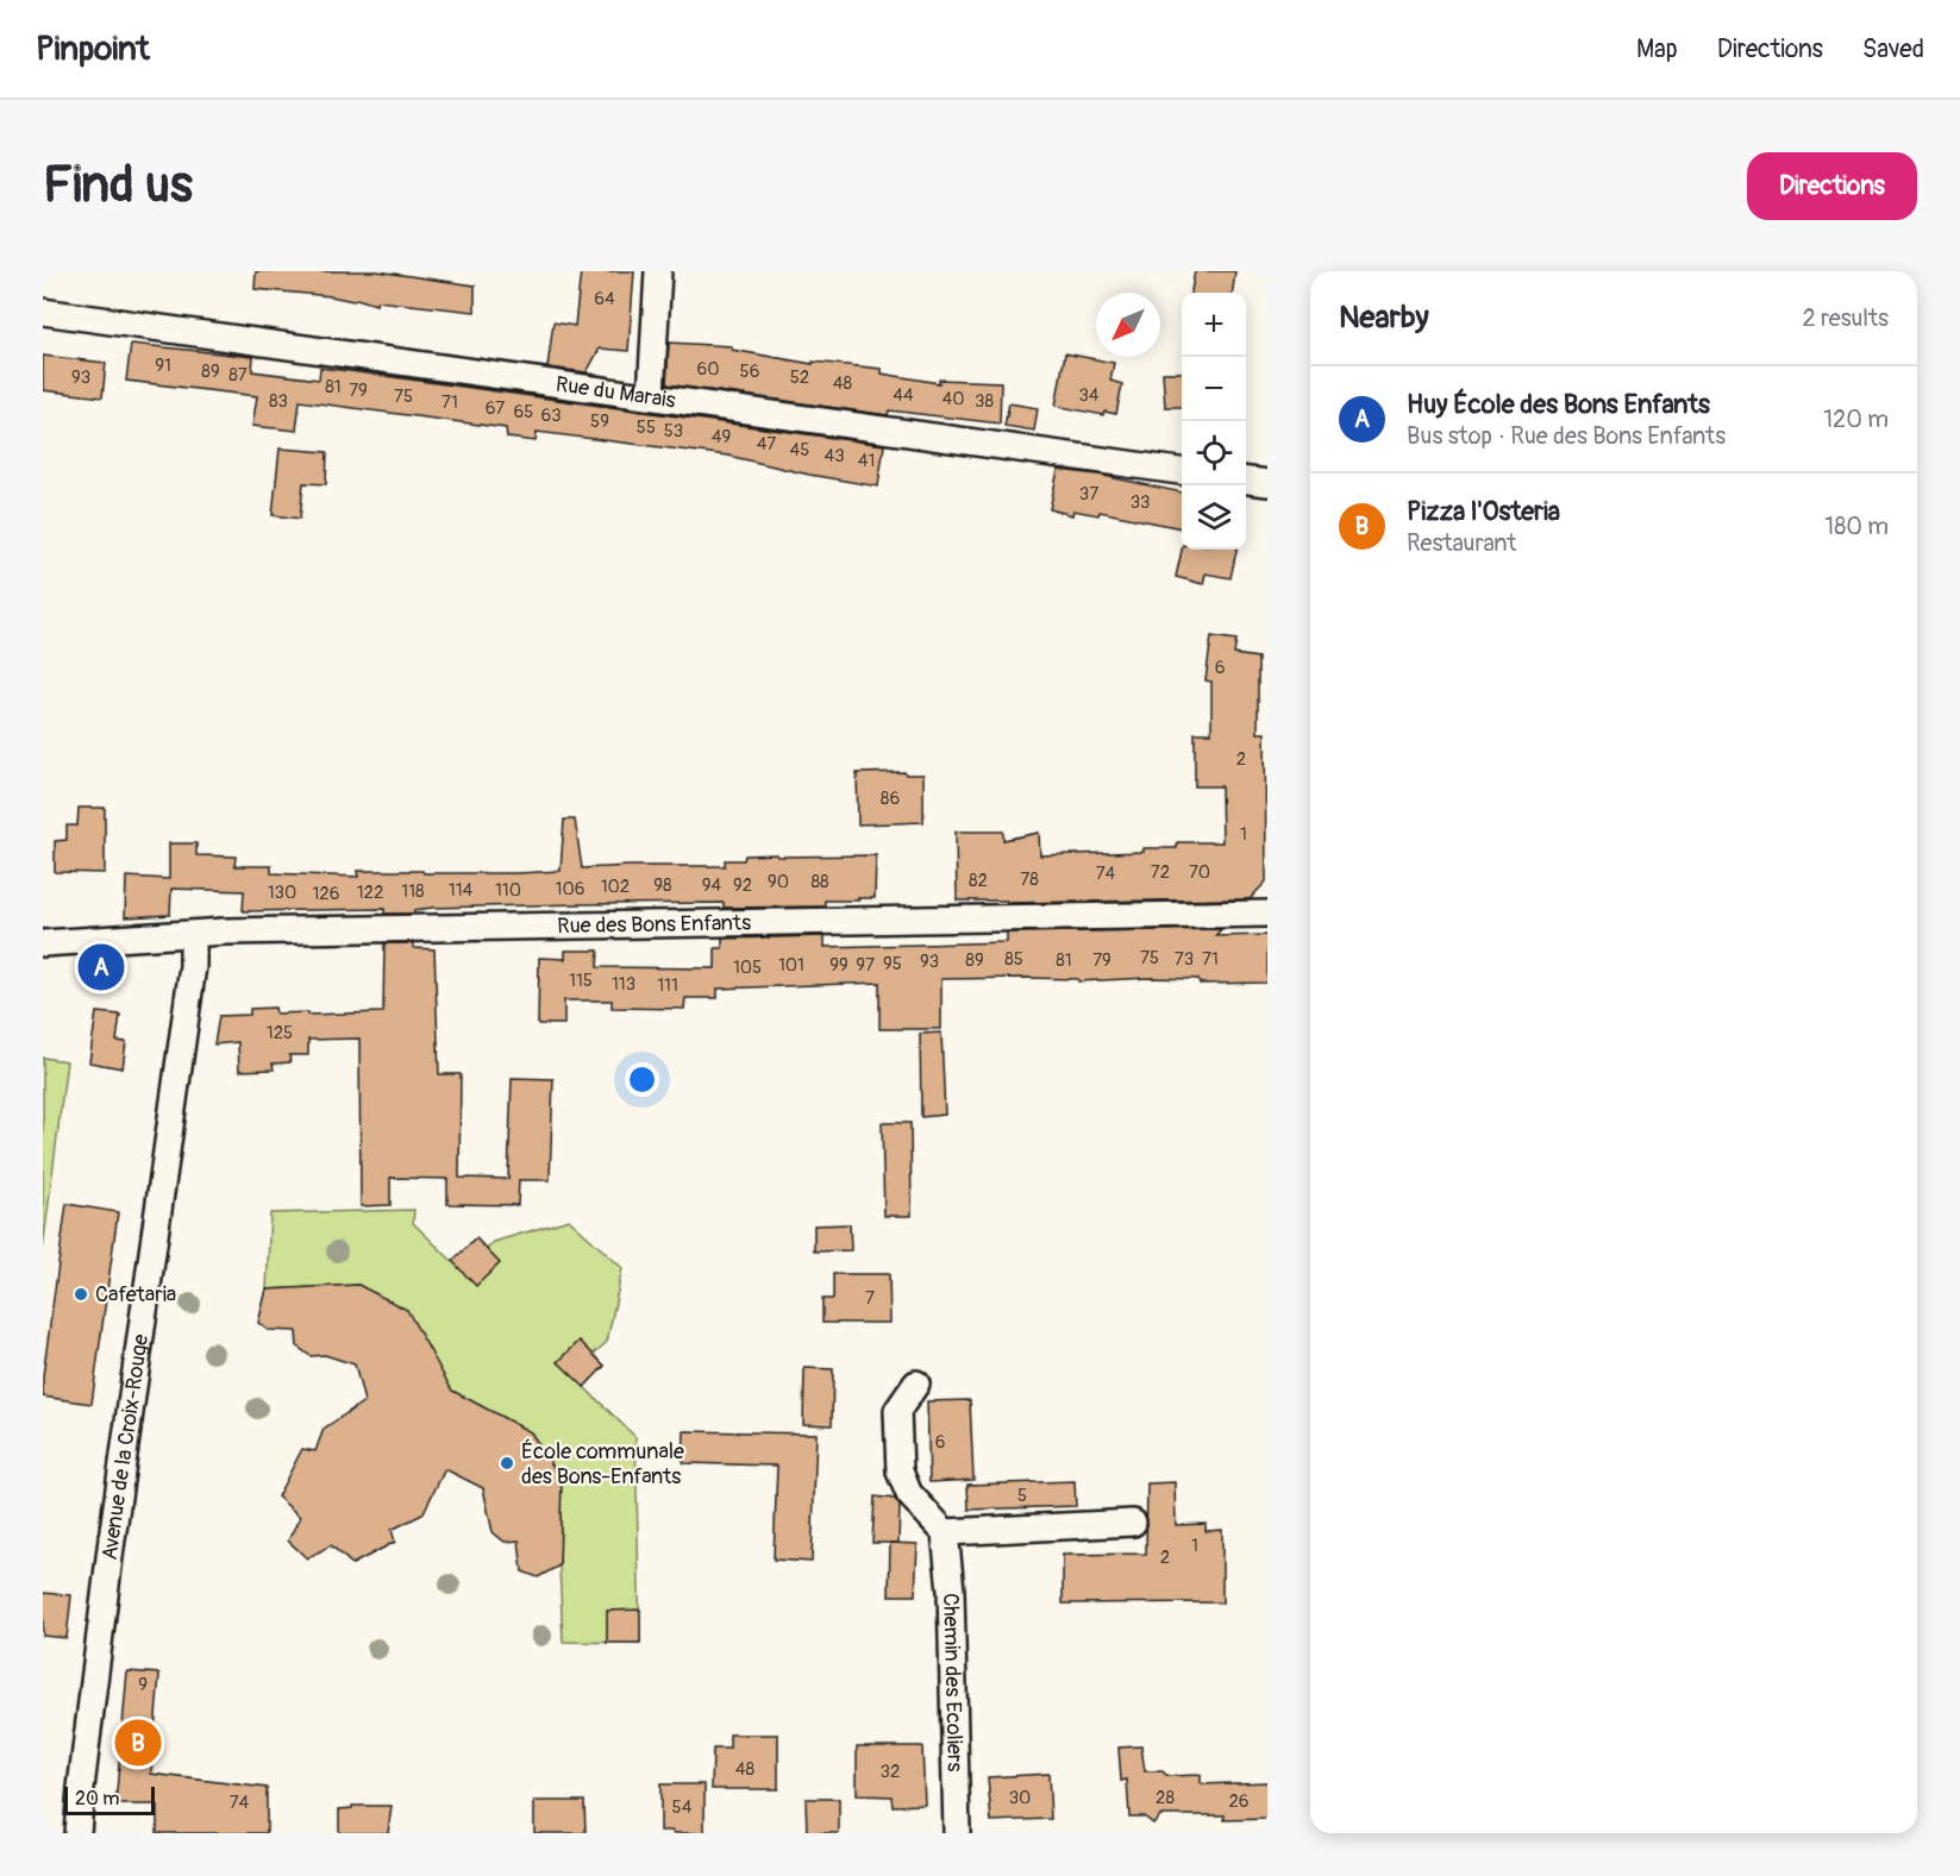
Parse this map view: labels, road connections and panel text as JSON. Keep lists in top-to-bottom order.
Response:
{
  "streets": {
    "street": [
      "Rue du Marais",
      "Rue des Bons Enfants",
      "Avenue de la Croix-Rouge",
      "Chemin des Ecoliers"
    ]
  },
  "crossings": [
    ["Rue des Bons Enfants", "Avenue de la Croix-Rouge"]
  ],
  "places": ["Cafetaria", "École communale des Bons-Enfants"],
  "house_numbers": [
    "64",
    "91",
    "60",
    "89",
    "56",
    "87",
    "93",
    "52",
    "48",
    "81",
    "79",
    "44",
    "34",
    "75",
    "40",
    "83",
    "38",
    "71",
    "67",
    "65",
    "63",
    "59",
    "55",
    "53",
    "49",
    "47",
    "45",
    "43",
    "41",
    "37",
    "33",
    "6",
    "2",
    "86",
    "1",
    "72",
    "70",
    "74",
    "78",
    "82",
    "90",
    "88",
    "98",
    "94",
    "92",
    "102",
    "106",
    "114",
    "110",
    "118",
    "130",
    "122",
    "126",
    "75",
    "85",
    "73",
    "71",
    "89",
    "81",
    "79",
    "93",
    "95",
    "101",
    "99",
    "97",
    "105",
    "115",
    "113",
    "111",
    "125",
    "7",
    "6",
    "5",
    "1",
    "2",
    "9",
    "48",
    "32",
    "30",
    "28",
    "26",
    "74",
    "54"
  ],
  "scale_bar": "20 m",
  "north": "bottom left",
  "page": {
    "header": "Pinpoint",
    "nav": ["Map", "Directions", "Saved"],
    "buttons": "Directions",
    "title": "Find us",
    "heading": ["Nearby", "2 results"],
    "map_buttons": ["+", "−"],
    "list": [
      {
        "mark": "A",
        "name": "Huy École des Bons Enfants",
        "note": "Bus stop · Rue des Bons Enfants",
        "value": "120 m"
      },
      {
        "mark": "B",
        "name": "Pizza l'Osteria",
        "note": "Restaurant",
        "value": "180 m"
      }
    ],
    "pins": ["A", "B"],
    "scale": "20 m"
  }
}
